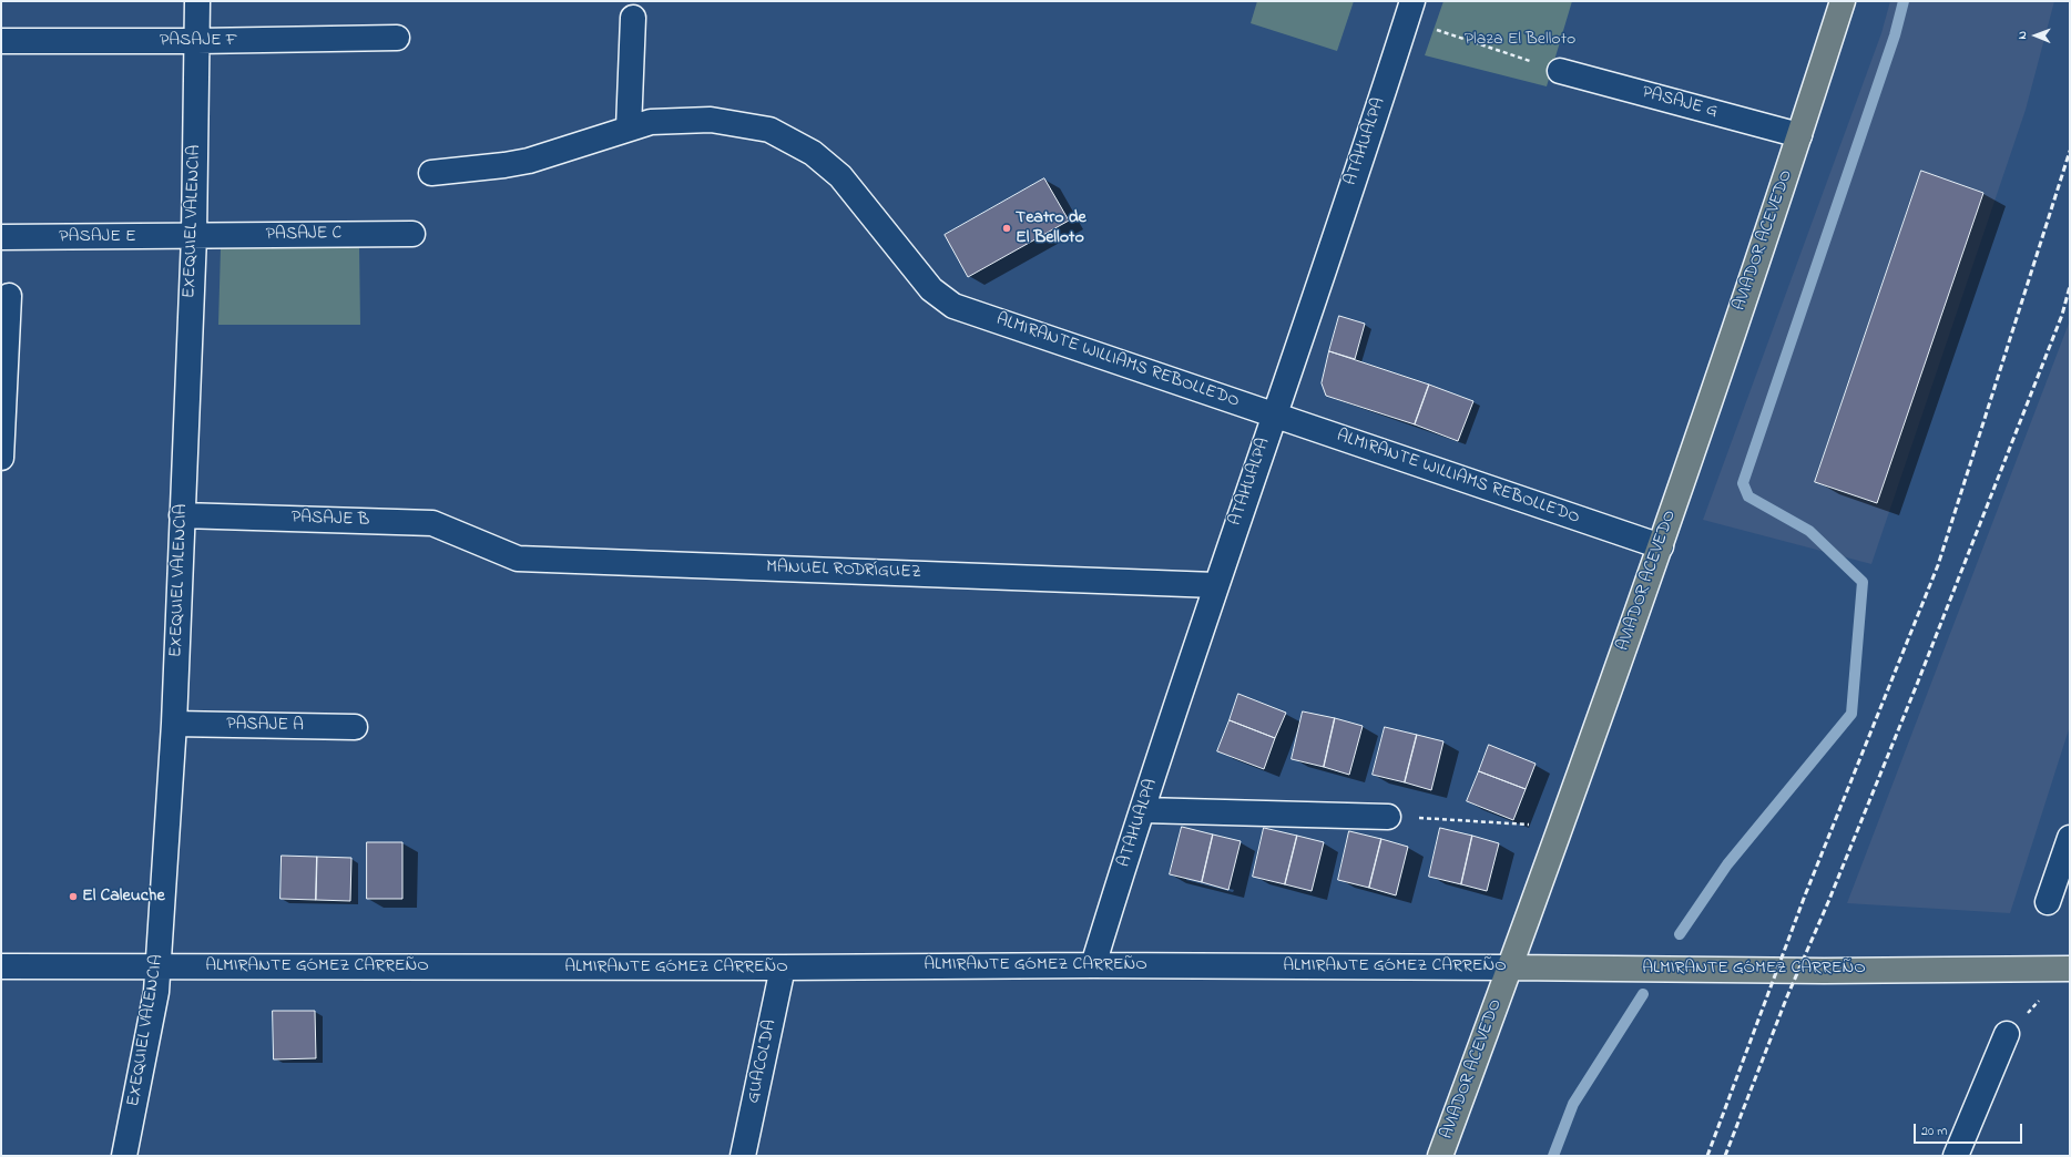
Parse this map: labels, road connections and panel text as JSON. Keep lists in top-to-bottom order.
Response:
{
  "streets": {
    "main road": ["AVIADOR ACEVEDO", "ALMIRANTE GÓMEZ CARREÑO"],
    "street": [
      "PASAJE F",
      "PASAJE G",
      "ATAHUALPA",
      "EXEQUIEL VALENCIA",
      "PASAJE C",
      "PASAJE E",
      "ALMIRANTE WILLIAMS REBOLLEDO",
      "PASAJE B",
      "MANUEL RODRÍGUEZ",
      "PASAJE A",
      "GUACOLDA"
    ]
  },
  "crossings": [
    ["PASAJE F", "EXEQUIEL VALENCIA"],
    ["PASAJE G", "AVIADOR ACEVEDO"],
    ["ATAHUALPA", "ALMIRANTE WILLIAMS REBOLLEDO"],
    ["ATAHUALPA", "MANUEL RODRÍGUEZ"],
    ["ATAHUALPA", "ALMIRANTE GÓMEZ CARREÑO"],
    ["EXEQUIEL VALENCIA", "PASAJE C"],
    ["EXEQUIEL VALENCIA", "PASAJE E"],
    ["EXEQUIEL VALENCIA", "PASAJE B"],
    ["EXEQUIEL VALENCIA", "PASAJE A"],
    ["EXEQUIEL VALENCIA", "ALMIRANTE GÓMEZ CARREÑO"],
    ["PASAJE C", "PASAJE E"],
    ["AVIADOR ACEVEDO", "ALMIRANTE WILLIAMS REBOLLEDO"],
    ["AVIADOR ACEVEDO", "ALMIRANTE GÓMEZ CARREÑO"],
    ["PASAJE B", "MANUEL RODRÍGUEZ"],
    ["ALMIRANTE GÓMEZ CARREÑO", "GUACOLDA"]
  ],
  "parks": ["Plaza El Belloto"],
  "places": ["Teatro de El Belloto", "El Caleuche"],
  "scale_bar": "20 m",
  "north": "left"
}
